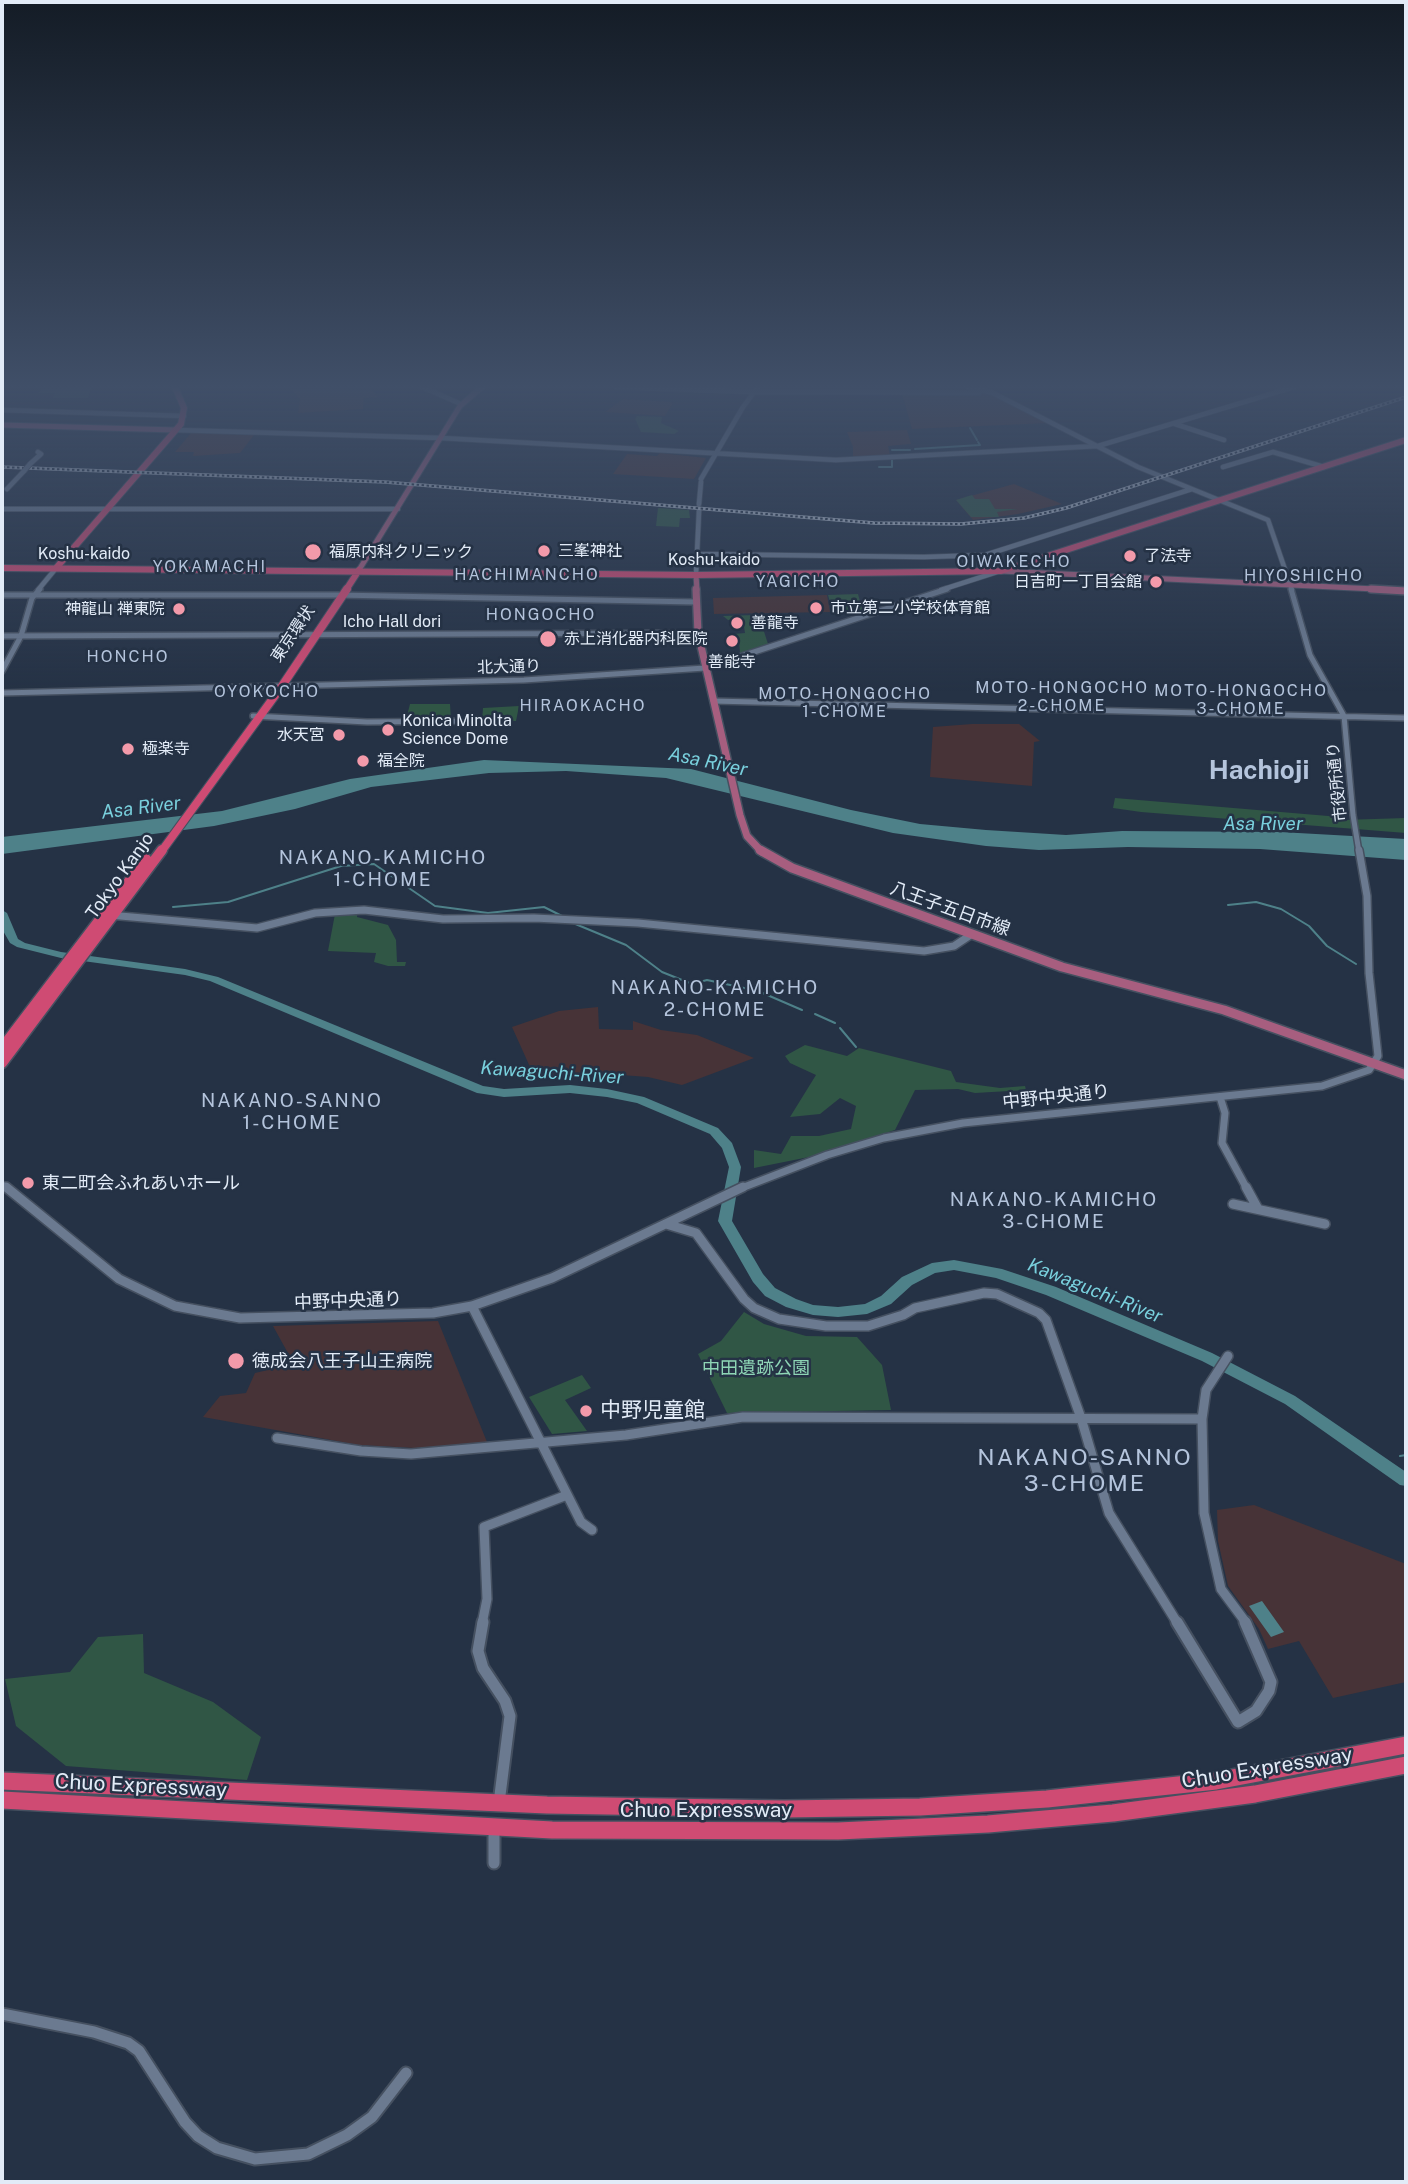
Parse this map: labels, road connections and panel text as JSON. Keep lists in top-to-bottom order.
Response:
{
  "streets": {
    "highway": [
      "Koshu-kaido",
      "東京環状",
      "Tokyo Kanjo",
      "Chuo Expressway"
    ],
    "main road": ["八王子五日市線"],
    "street": [
      "Icho Hall dori",
      "北大通り",
      "市役所通り",
      "中野中央通り"
    ]
  },
  "crossings": [
    ["Koshu-kaido", "北大通り"],
    ["Koshu-kaido", "市役所通り"],
    ["Koshu-kaido", "八王子五日市線"],
    ["Icho Hall dori", "東京環状"],
    ["Icho Hall dori", "八王子五日市線"],
    ["東京環状", "北大通り"],
    ["東京環状", "Tokyo Kanjo"],
    ["北大通り", "八王子五日市線"],
    ["市役所通り", "八王子五日市線"],
    ["市役所通り", "中野中央通り"],
    ["八王子五日市線", "中野中央通り"]
  ],
  "districts": [
    "OIWAKECHO",
    "YOKAMACHI",
    "HACHIMANCHO",
    "HIYOSHICHO",
    "YAGICHO",
    "HONGOCHO",
    "HONCHO",
    "MOTO-HONGOCHO 2-CHOME",
    "MOTO-HONGOCHO 3-CHOME",
    "OYOKOCHO",
    "MOTO-HONGOCHO 1-CHOME",
    "HIRAOKACHO",
    "Hachioji",
    "NAKANO-KAMICHO 1-CHOME",
    "NAKANO-KAMICHO 2-CHOME",
    "NAKANO-SANNO 1-CHOME",
    "NAKANO-KAMICHO 3-CHOME",
    "NAKANO-SANNO 3-CHOME"
  ],
  "water": ["Asa River", "Kawaguchi-River"],
  "parks": ["中田遺跡公園"],
  "places": [
    "三峯神社",
    "福原内科クリニック",
    "了法寺",
    "日吉町一丁目会館",
    "市立第二小学校体育館",
    "神龍山 禅東院",
    "善龍寺",
    "赤上消化器内科医院",
    "善能寺",
    "Konica Minolta Science Dome",
    "水天宮",
    "極楽寺",
    "福全院",
    "東二町会ふれあいホール",
    "徳成会八王子山王病院",
    "中野児童館"
  ]
}
